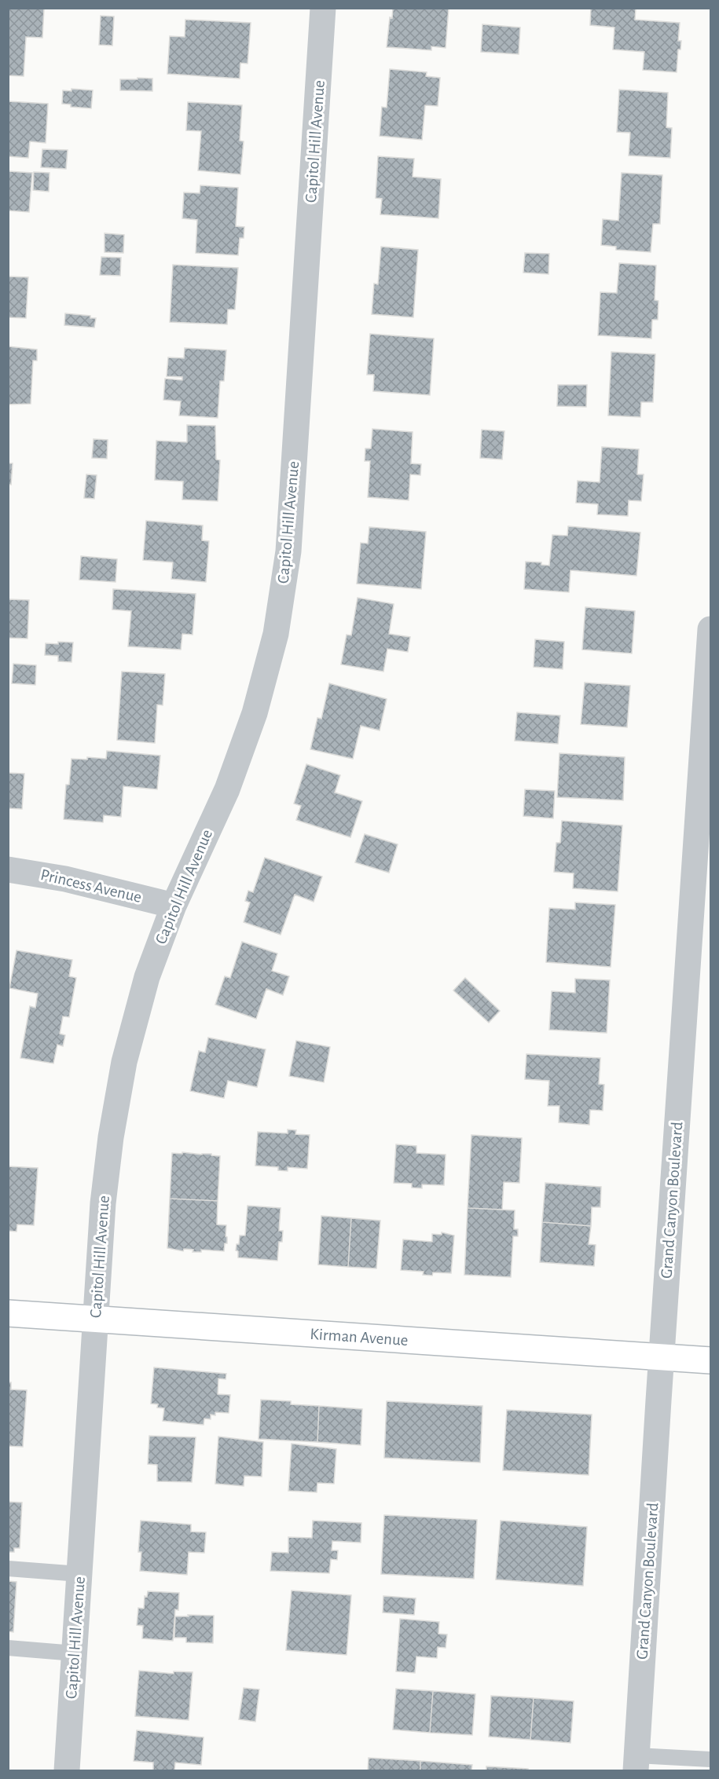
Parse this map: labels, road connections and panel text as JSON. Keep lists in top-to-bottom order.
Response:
{
  "streets": {
    "street": [
      "Capitol Hill Avenue",
      "Princess Avenue",
      "Grand Canyon Boulevard",
      "Kirman Avenue"
    ]
  },
  "crossings": [
    ["Capitol Hill Avenue", "Princess Avenue"],
    ["Capitol Hill Avenue", "Kirman Avenue"],
    ["Grand Canyon Boulevard", "Kirman Avenue"]
  ]
}
